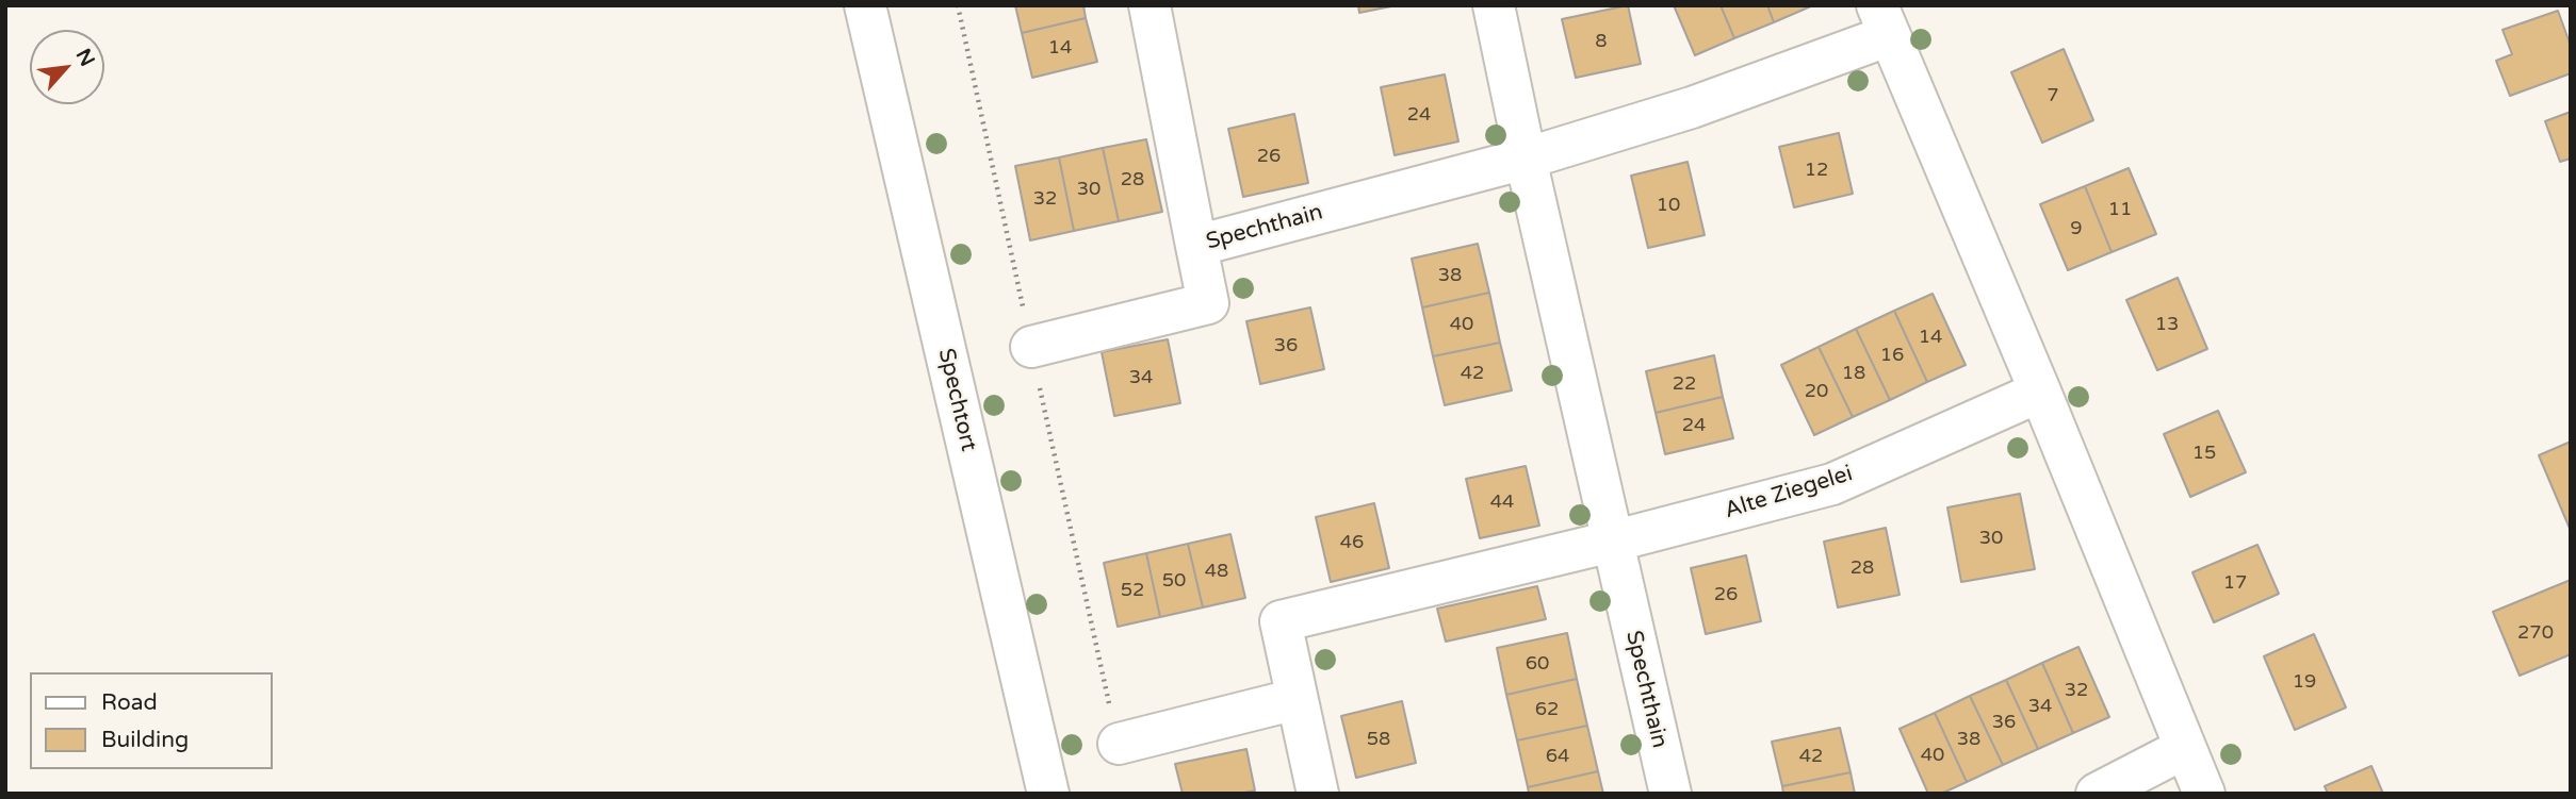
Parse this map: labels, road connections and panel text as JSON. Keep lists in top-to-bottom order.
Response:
{
  "streets": {
    "street": ["Spechthain", "Spechtort", "Alte Ziegelei"]
  },
  "crossings": [
    ["Spechthain", "Alte Ziegelei"]
  ],
  "house_numbers": [
    "8",
    "14",
    "7",
    "24",
    "26",
    "12",
    "28",
    "30",
    "32",
    "10",
    "11",
    "9",
    "38",
    "40",
    "13",
    "14",
    "36",
    "16",
    "42",
    "18",
    "34",
    "22",
    "20",
    "24",
    "15",
    "44",
    "30",
    "46",
    "28",
    "48",
    "50",
    "17",
    "52",
    "26",
    "270",
    "60",
    "19",
    "32",
    "34",
    "62",
    "36",
    "58",
    "38",
    "40",
    "64",
    "42"
  ],
  "legend": ["Road", "Building"],
  "north": "top right"
}
